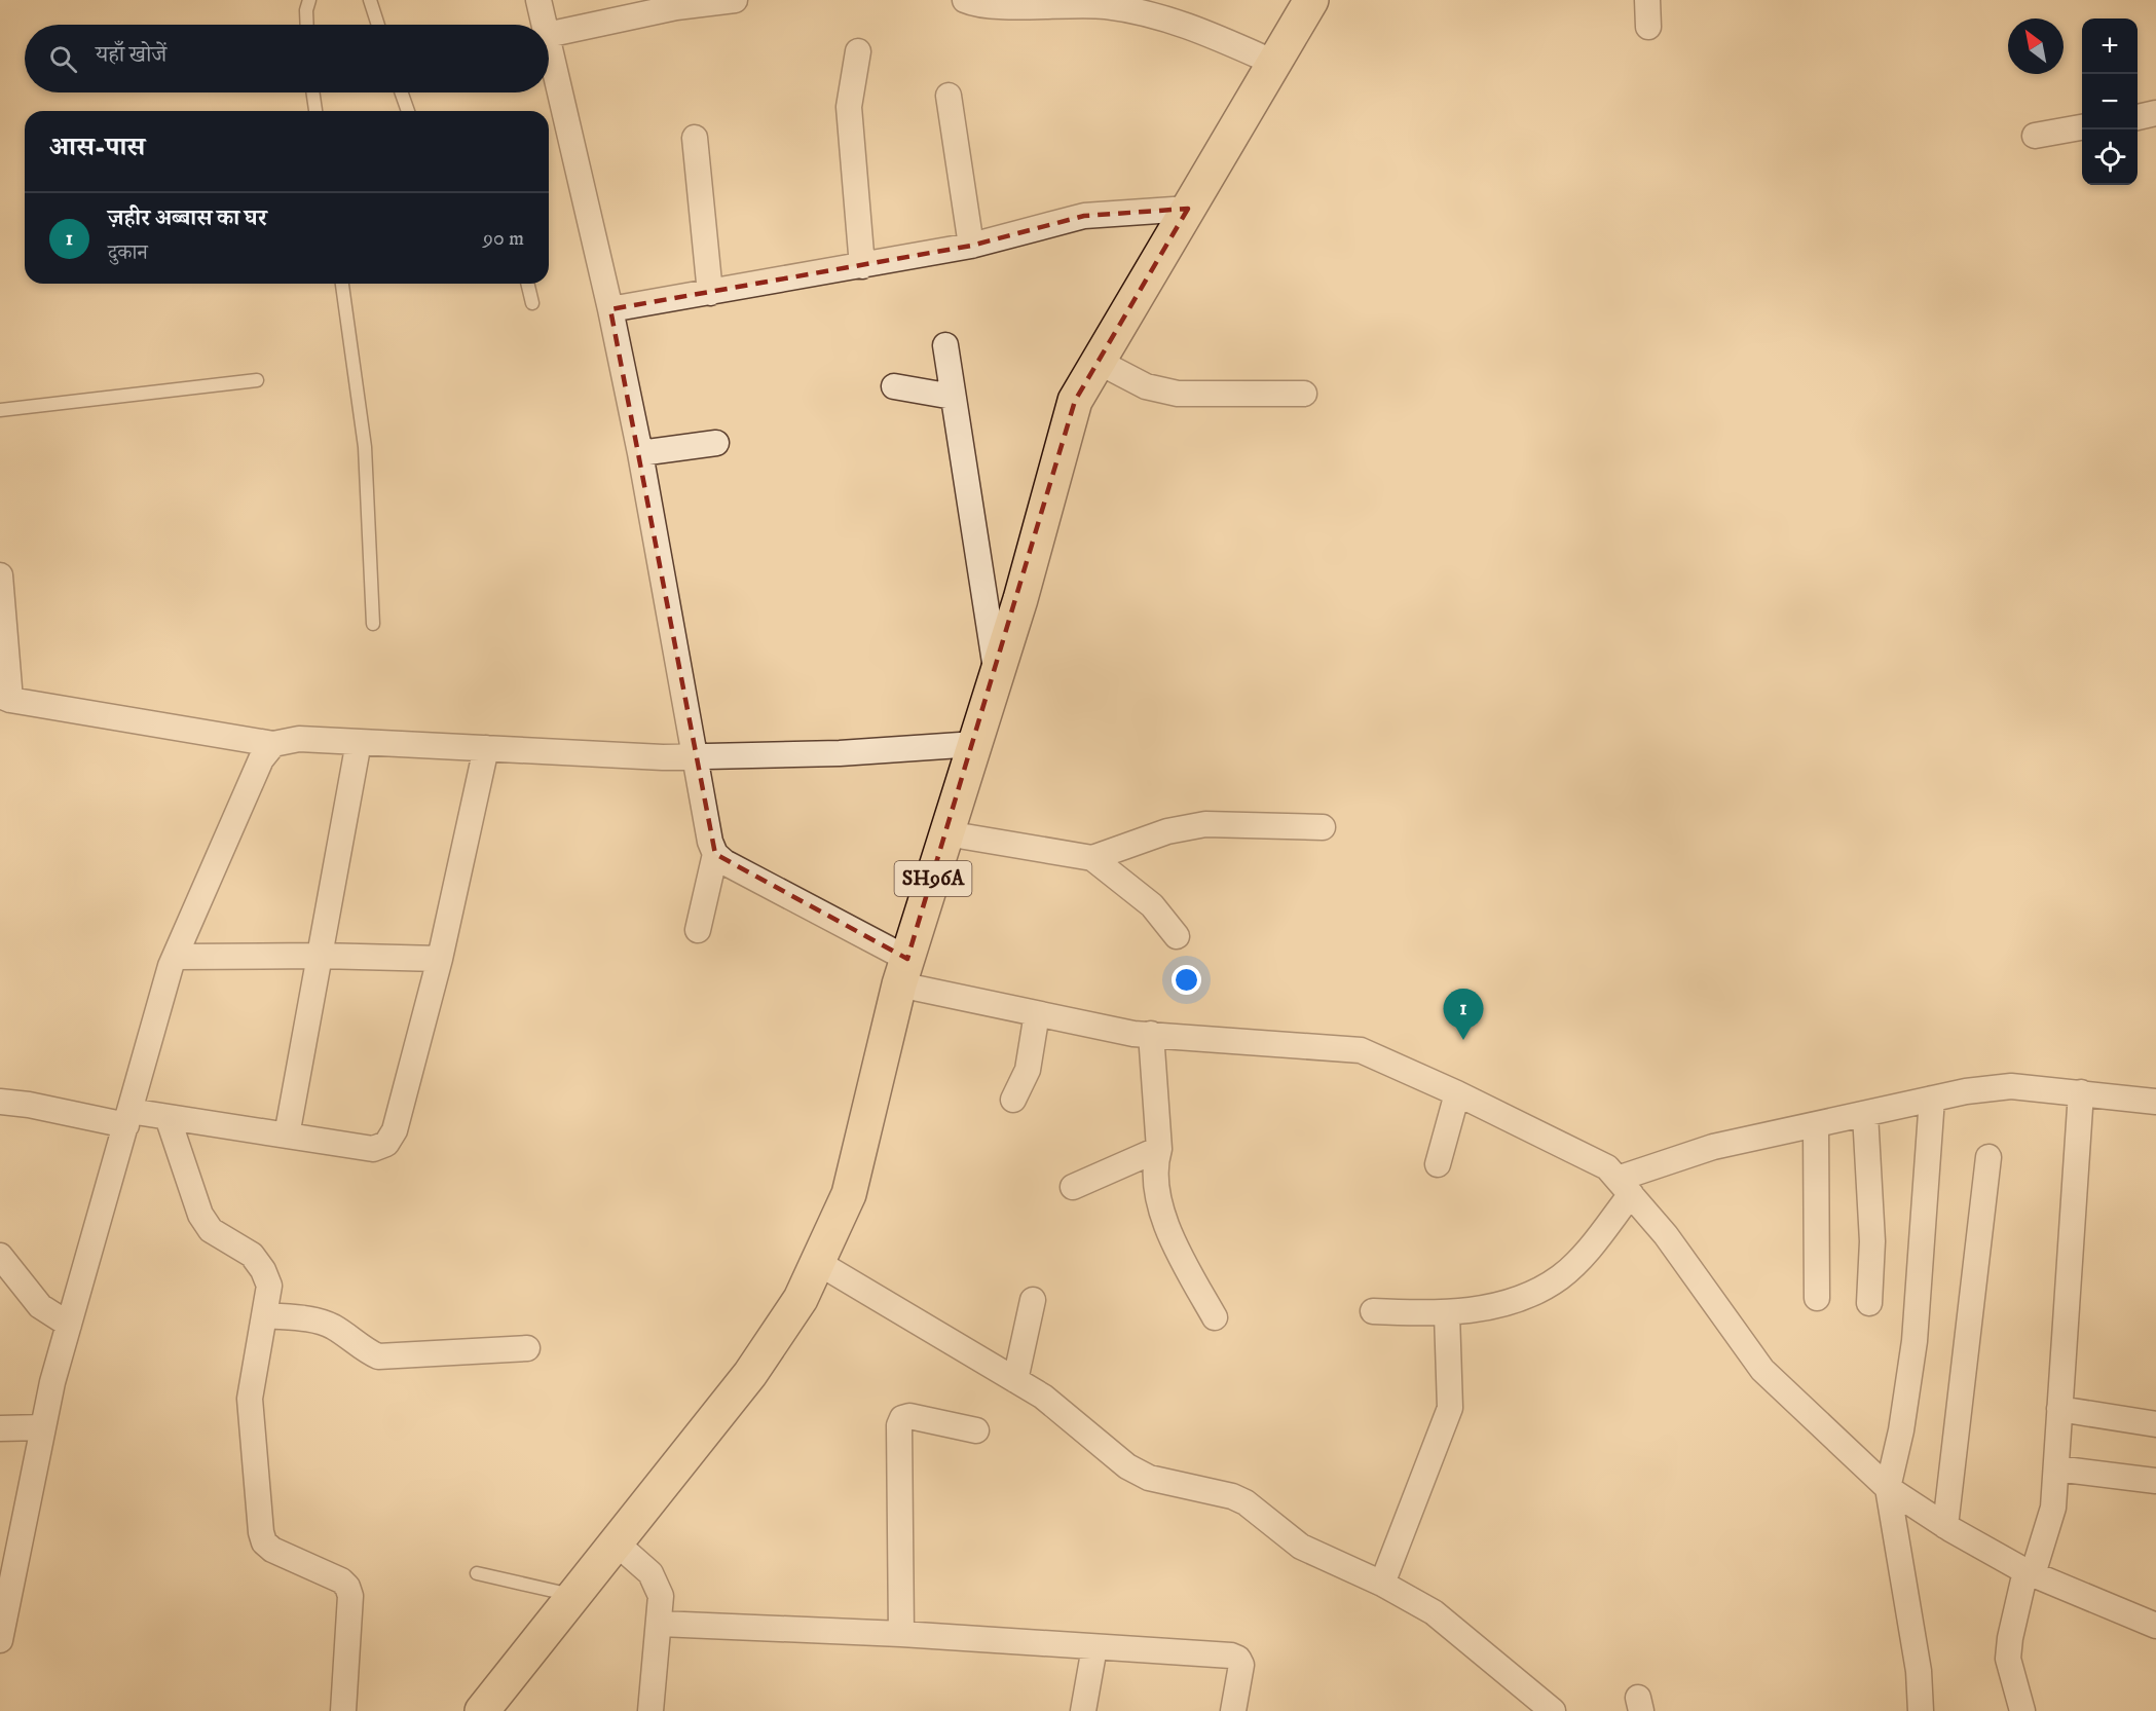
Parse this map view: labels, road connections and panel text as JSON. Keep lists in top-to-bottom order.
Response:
{
  "streets": {
    "main road": ["SH96A"]
  },
  "north": "top left",
  "page": {
    "map_buttons": ["+", "−"],
    "search": "यहाँ खोजें",
    "heading": "आस-पास",
    "list": [
      {
        "mark": "1",
        "name": "ज़हीर अब्बास का घर",
        "note": "दुकान",
        "value": "90 m"
      }
    ],
    "pins": "1"
  }
}
